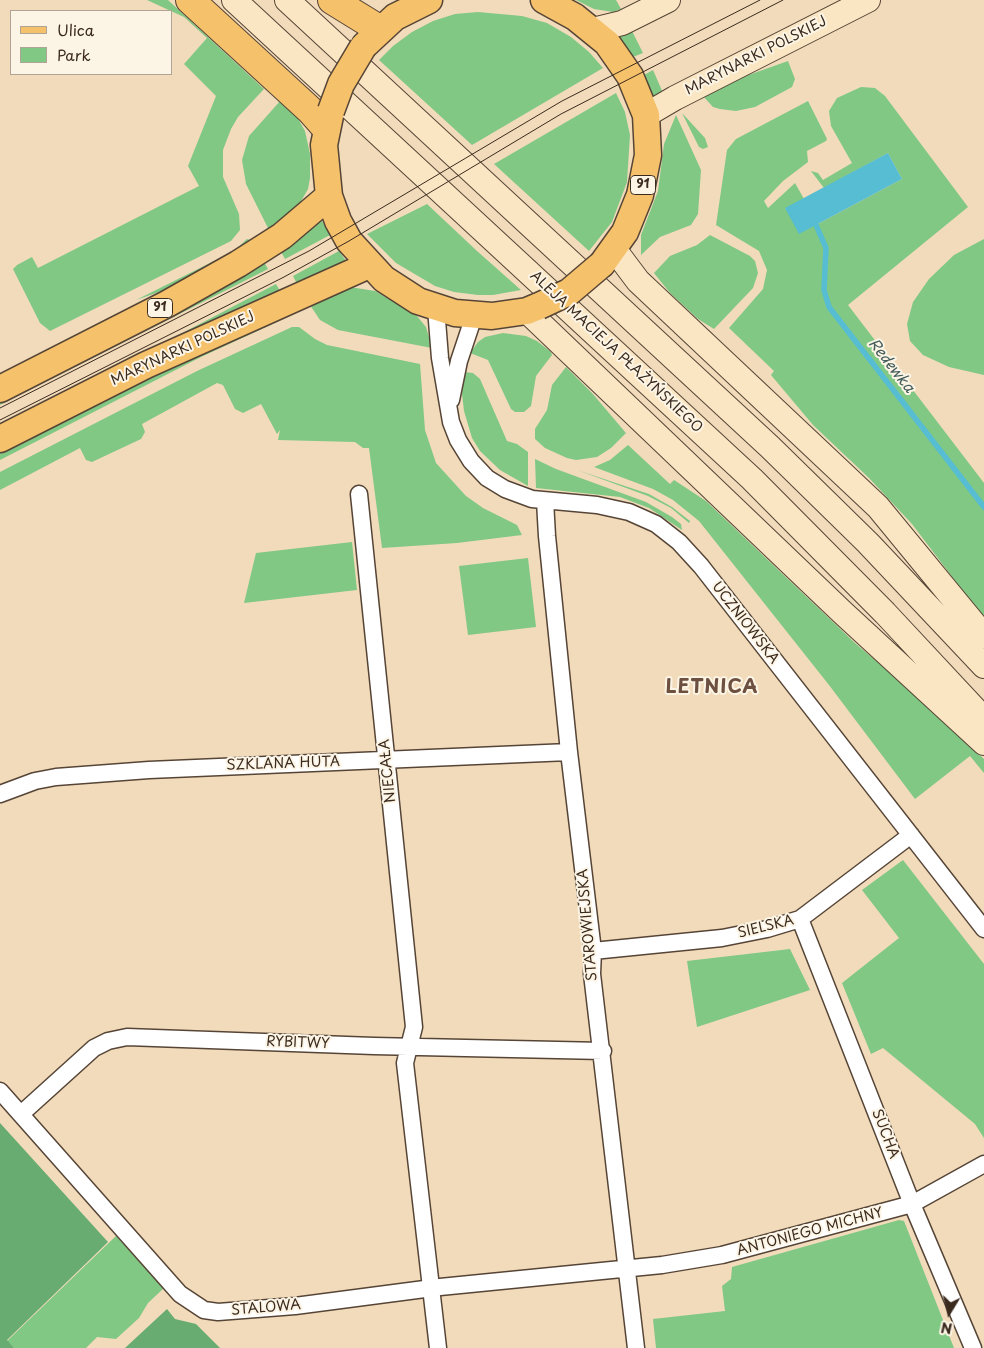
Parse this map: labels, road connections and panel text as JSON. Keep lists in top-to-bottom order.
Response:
{
  "streets": {
    "main road": ["MARYNARKI POLSKIEJ", "91", "ALEJA MACIEJA PŁAŻYŃSKIEGO"],
    "street": [
      "UCZNIOWSKA",
      "SZKLANA HUTA",
      "NIECAŁA",
      "STAROWIEJSKA",
      "SIELSKA",
      "RYBITWY",
      "SUCHA",
      "ANTONIEGO MICHNY",
      "STALOWA"
    ]
  },
  "crossings": [
    ["MARYNARKI POLSKIEJ", "91"],
    ["91", "UCZNIOWSKA"],
    ["UCZNIOWSKA", "STAROWIEJSKA"],
    ["UCZNIOWSKA", "SIELSKA"],
    ["SZKLANA HUTA", "NIECAŁA"],
    ["SZKLANA HUTA", "STAROWIEJSKA"],
    ["NIECAŁA", "RYBITWY"],
    ["NIECAŁA", "STALOWA"],
    ["STAROWIEJSKA", "SIELSKA"],
    ["STAROWIEJSKA", "RYBITWY"],
    ["STAROWIEJSKA", "ANTONIEGO MICHNY"],
    ["STAROWIEJSKA", "STALOWA"],
    ["SIELSKA", "SUCHA"],
    ["RYBITWY", "STALOWA"],
    ["SUCHA", "ANTONIEGO MICHNY"],
    ["ANTONIEGO MICHNY", "STALOWA"]
  ],
  "districts": ["LETNICA"],
  "water": ["Redewka"],
  "legend": ["Ulica", "Park"],
  "north": "bottom"
}
